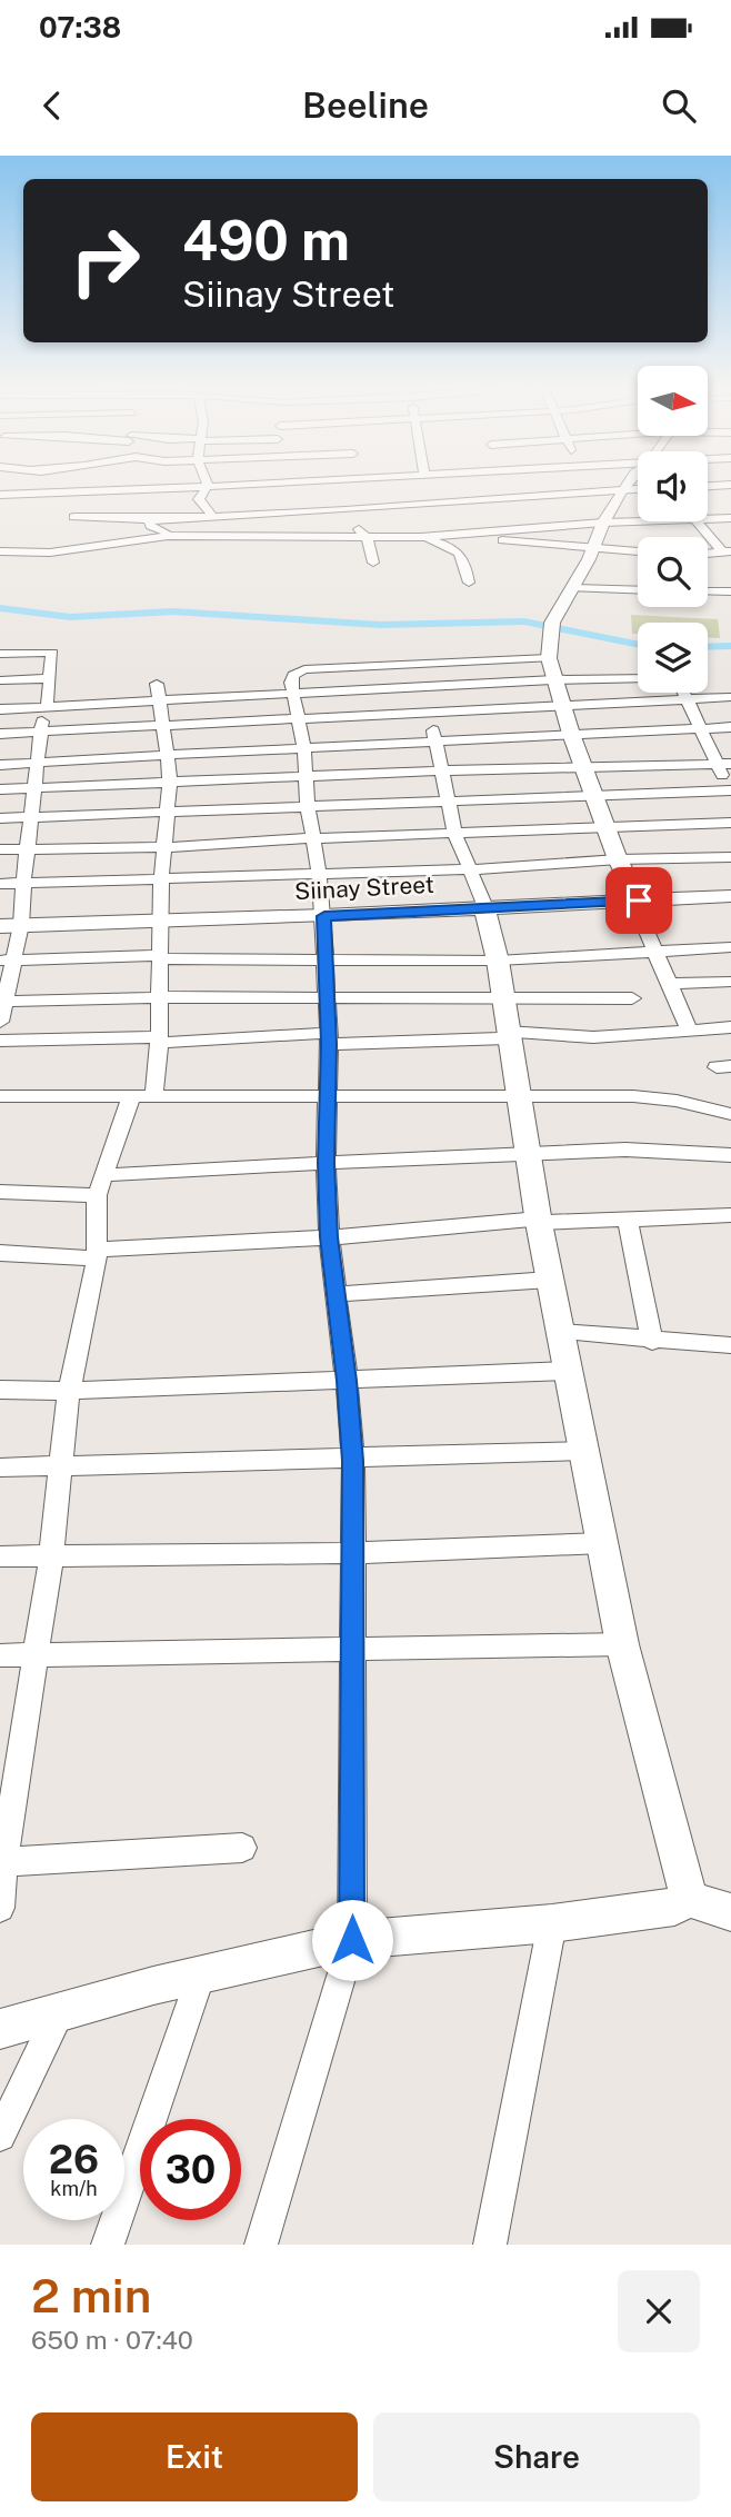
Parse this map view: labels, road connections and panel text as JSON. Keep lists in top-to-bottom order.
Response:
{
  "streets": {
    "street": ["Siinay Street"]
  },
  "north": "right",
  "page": {
    "status": "07:38",
    "header": "Beeline",
    "turn": ["490 m", "Siinay Street"],
    "speed": "26 km/h",
    "limit": "30",
    "heading": ["2 min", "650 m · 07:40"],
    "buttons": ["Exit", "Share"]
  }
}
